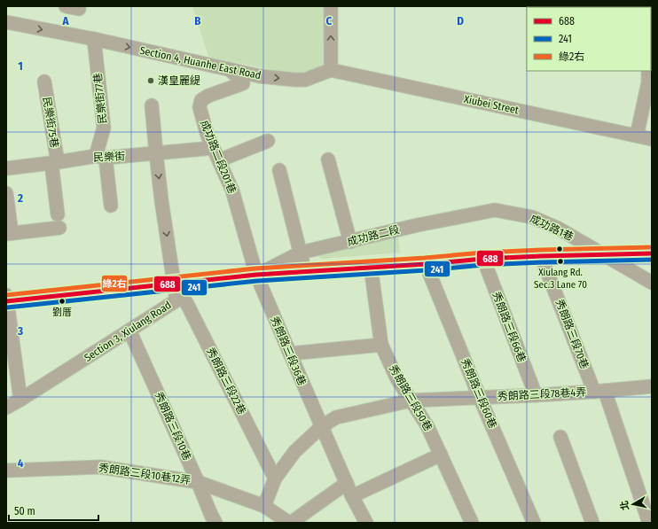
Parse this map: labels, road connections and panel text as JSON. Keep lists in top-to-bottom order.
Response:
{
  "streets": {
    "street": [
      "Section 4, Huanhe East Road",
      "民樂街77巷",
      "Xiubei Street",
      "民樂街75巷",
      "民樂街",
      "成功路二段201巷",
      "成功路1巷",
      "成功路二段",
      "秀朗路三段66巷",
      "Section 3, Xiulang Road",
      "秀朗路三段70巷",
      "秀朗路三段36巷",
      "秀朗路三段22巷",
      "秀朗路三段60巷",
      "秀朗路三段78巷4弄",
      "秀朗路三段50巷",
      "秀朗路三段10巷",
      "秀朗路三段10巷12弄"
    ]
  },
  "crossings": [
    ["Section 4, Huanhe East Road", "民樂街77巷"],
    ["Section 4, Huanhe East Road", "Xiubei Street"],
    ["Section 4, Huanhe East Road", "成功路二段201巷"],
    ["民樂街77巷", "民樂街"],
    ["民樂街75巷", "民樂街"],
    ["民樂街", "成功路二段201巷"],
    ["成功路二段201巷", "成功路二段"],
    ["成功路二段201巷", "秀朗路三段36巷"],
    ["成功路1巷", "成功路二段"],
    ["成功路二段", "秀朗路三段36巷"],
    ["秀朗路三段66巷", "秀朗路三段78巷4弄"],
    ["Section 3, Xiulang Road", "秀朗路三段22巷"],
    ["Section 3, Xiulang Road", "秀朗路三段10巷"],
    ["秀朗路三段70巷", "秀朗路三段78巷4弄"],
    ["秀朗路三段36巷", "秀朗路三段78巷4弄"],
    ["秀朗路三段22巷", "秀朗路三段78巷4弄"],
    ["秀朗路三段60巷", "秀朗路三段78巷4弄"],
    ["秀朗路三段78巷4弄", "秀朗路三段50巷"],
    ["秀朗路三段78巷4弄", "秀朗路三段10巷12弄"],
    ["秀朗路三段10巷", "秀朗路三段10巷12弄"]
  ],
  "one_way": ["Section 4, Huanhe East Road"],
  "places": ["漢皇麗緹", "Xiulang Rd. Sec.3 Lane 70", "劉厝"],
  "lines": ["transit line 綠2右", "transit line 688", "transit line 241"],
  "legend": ["688", "241", "綠2右"],
  "scale_bar": "50 m",
  "north": "left",
  "grid": {
    "columns": [
      "A",
      "B",
      "C",
      "D"
    ],
    "rows": [
      "1",
      "2",
      "3",
      "4"
    ]
  }
}
